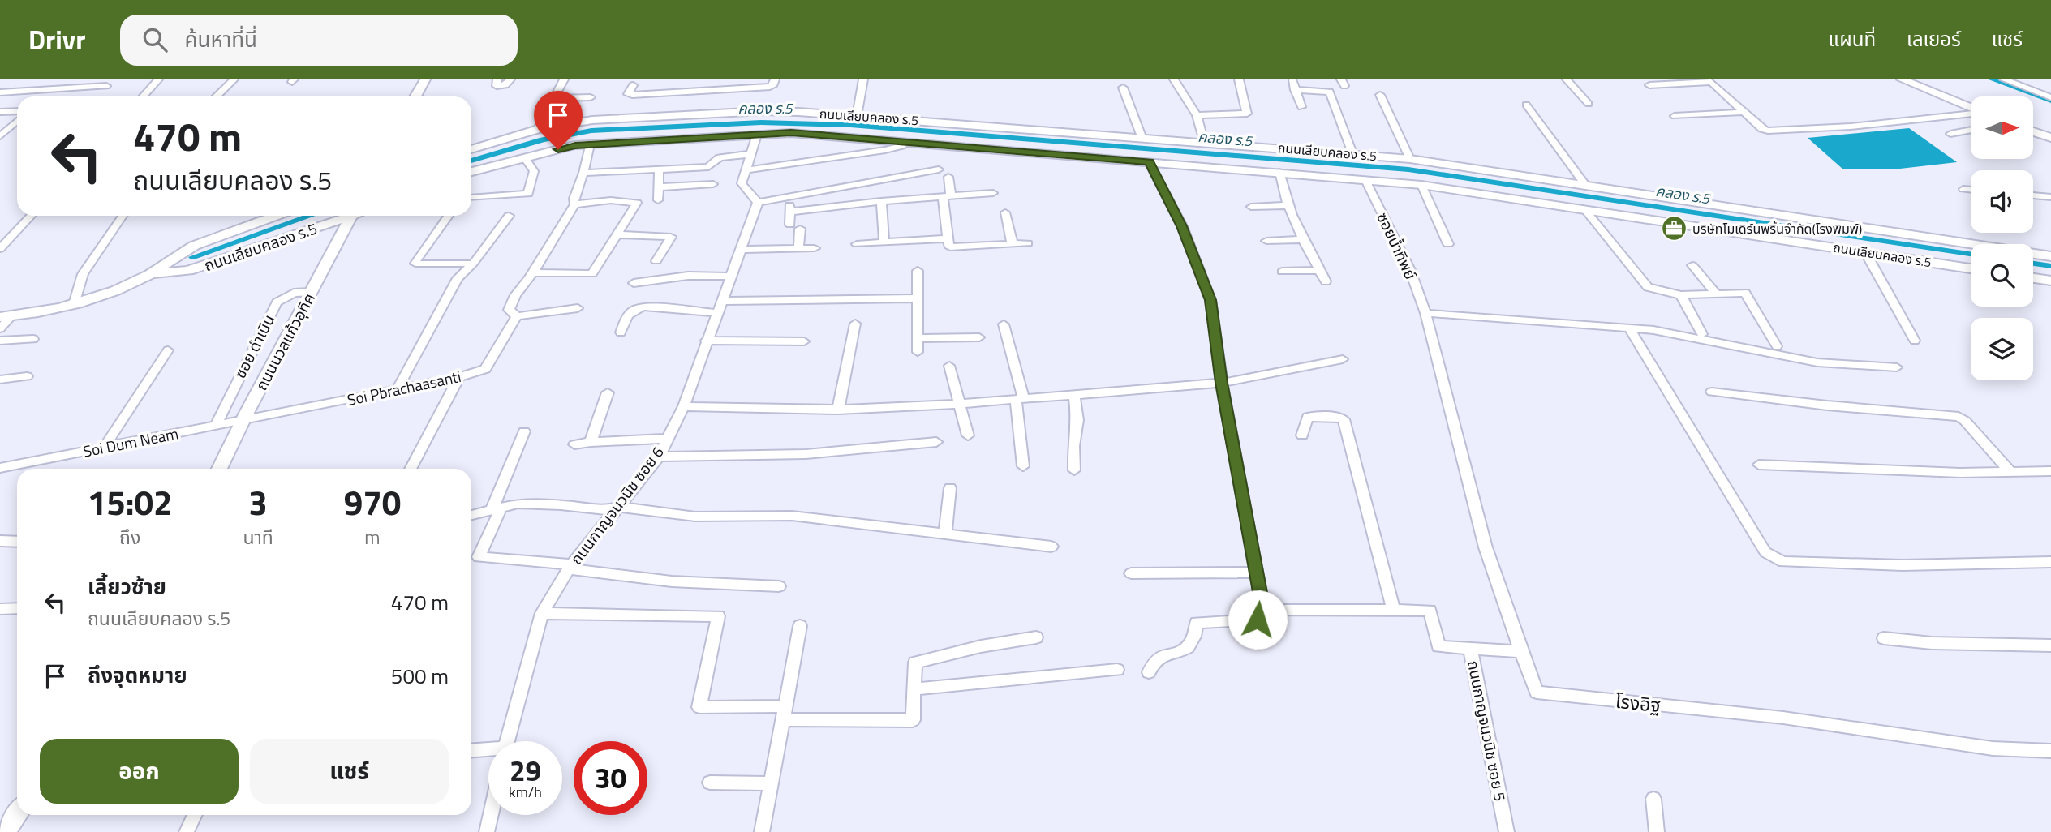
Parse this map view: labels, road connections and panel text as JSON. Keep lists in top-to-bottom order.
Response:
{
  "streets": {
    "street": [
      "ถนนเลียบคลอง ร.5",
      "ซอยน้ำทิพย์",
      "ถนนนวลแก้วอุทิศ",
      "ซอย ดำเนิน",
      "Soi Pbrachaasanti",
      "Soi Dum Neam",
      "ถนนกาญจนวนิช ซอย 6",
      "โรงอิฐ",
      "ถนนกาญจนวนิช ซอย 5"
    ]
  },
  "crossings": [
    ["ถนนเลียบคลอง ร.5", "ซอยน้ำทิพย์"],
    ["ซอยน้ำทิพย์", "โรงอิฐ"],
    ["ถนนนวลแก้วอุทิศ", "ซอย ดำเนิน"],
    ["ถนนนวลแก้วอุทิศ", "Soi Dum Neam"],
    ["ซอย ดำเนิน", "Soi Dum Neam"],
    ["Soi Pbrachaasanti", "Soi Dum Neam"]
  ],
  "water": ["คลอง ร.5"],
  "places": {
    "office": ["บริษัทโมเดิร์นพริ้นจำกัด(โรงพิมพ์)"]
  },
  "north": "right",
  "page": {
    "header": "Drivr",
    "search": "ค้นหาที่นี่",
    "nav": ["แผนที่", "เลเยอร์", "แชร์"],
    "turn": ["470 m", "ถนนเลียบคลอง ร.5"],
    "eta": [
      "15:02",
      "ถึง",
      "3",
      "นาที",
      "970",
      "m"
    ],
    "list": [
      {
        "name": "เลี้ยวซ้าย",
        "note": "ถนนเลียบคลอง ร.5",
        "value": "470 m"
      },
      {
        "name": "ถึงจุดหมาย",
        "value": "500 m"
      }
    ],
    "buttons": ["ออก", "แชร์"],
    "speed": "29 km/h",
    "limit": "30"
  }
}
